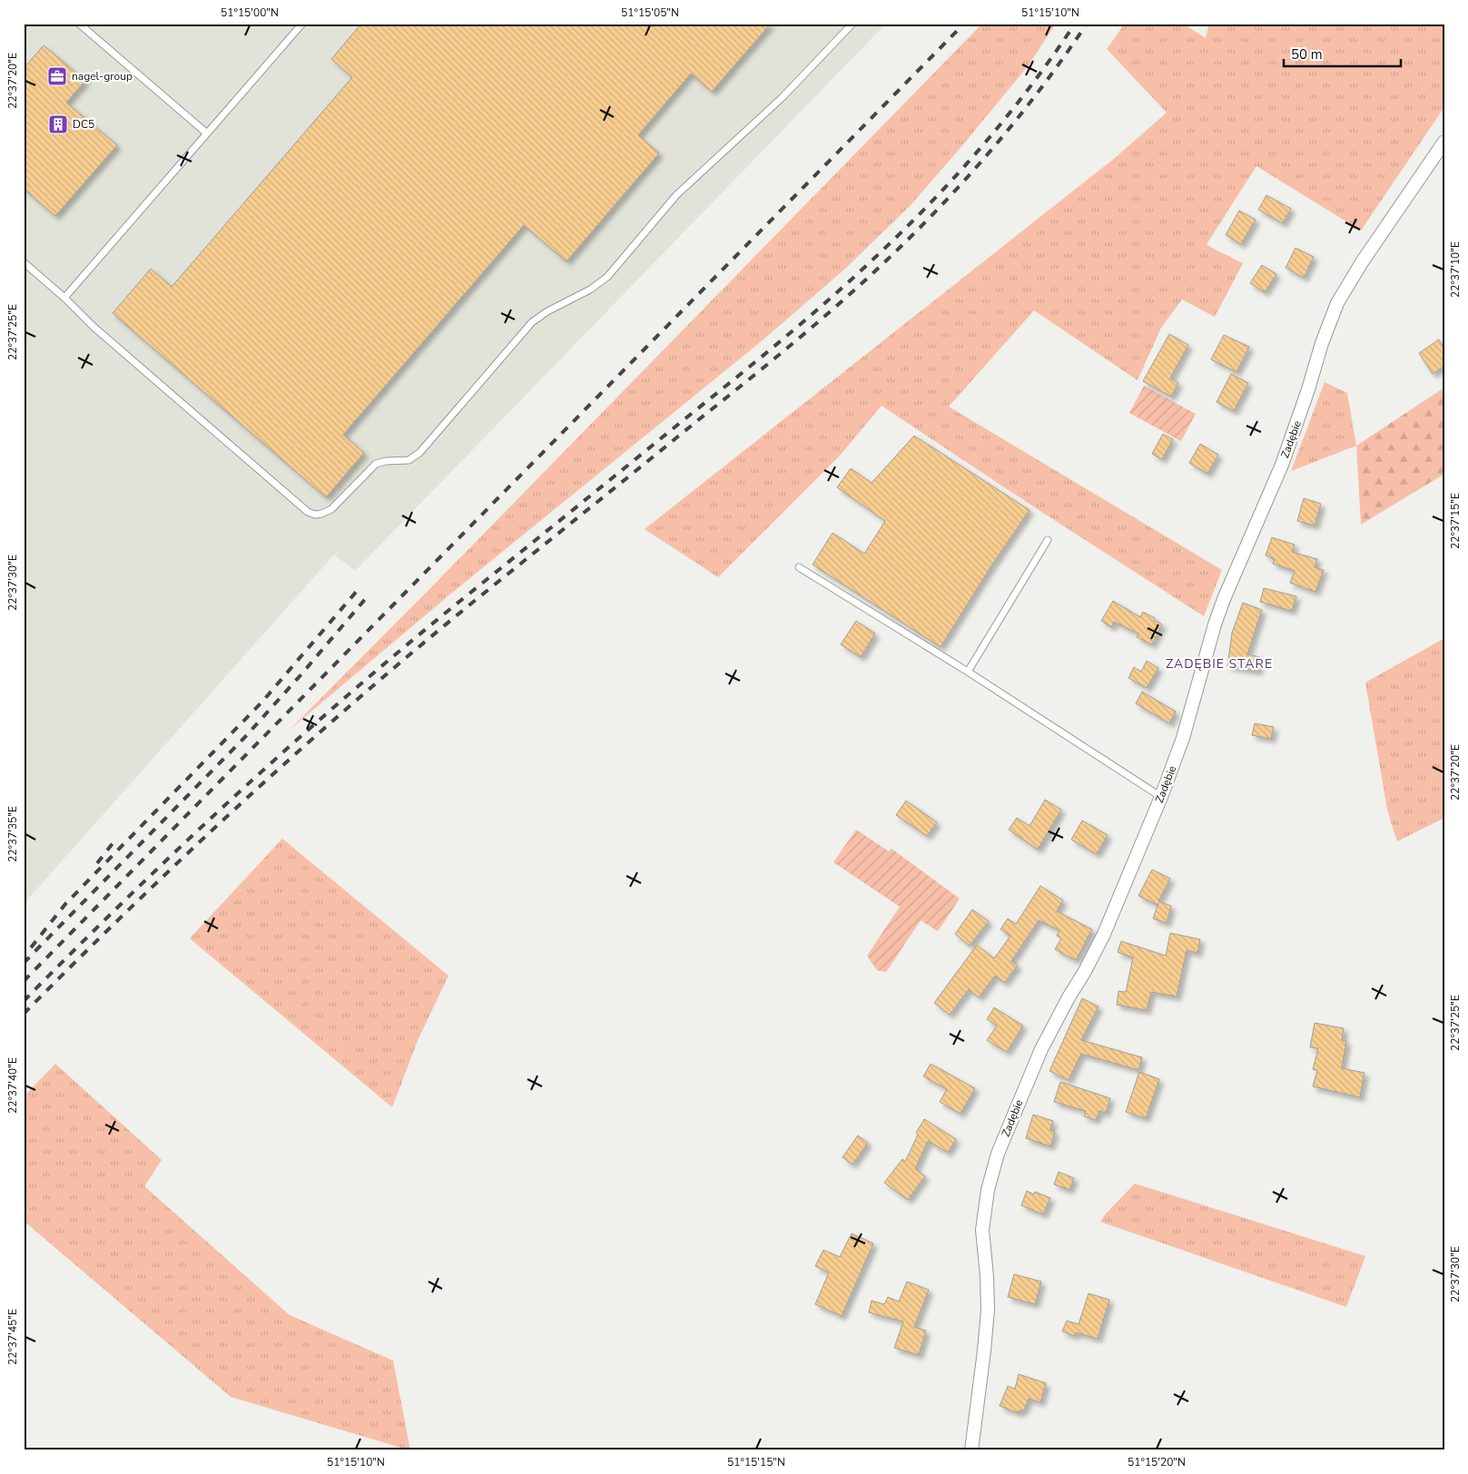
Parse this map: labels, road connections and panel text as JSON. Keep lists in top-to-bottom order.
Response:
{
  "streets": {
    "street": ["Zadębie"]
  },
  "districts": ["ZADĘBIE STARE"],
  "places": {
    "office": ["nagel-group"],
    "building": ["DC5"]
  },
  "scale_bar": "50 m",
  "coordinates": [
    "51°15'00\"N",
    "51°15'05\"N",
    "51°15'10\"N",
    "22°37'20\"E",
    "22°37'10\"E",
    "22°37'25\"E",
    "22°37'15\"E",
    "22°37'30\"E",
    "22°37'35\"E",
    "22°37'40\"E",
    "22°37'45\"E",
    "51°15'15\"N",
    "51°15'20\"N"
  ]
}
